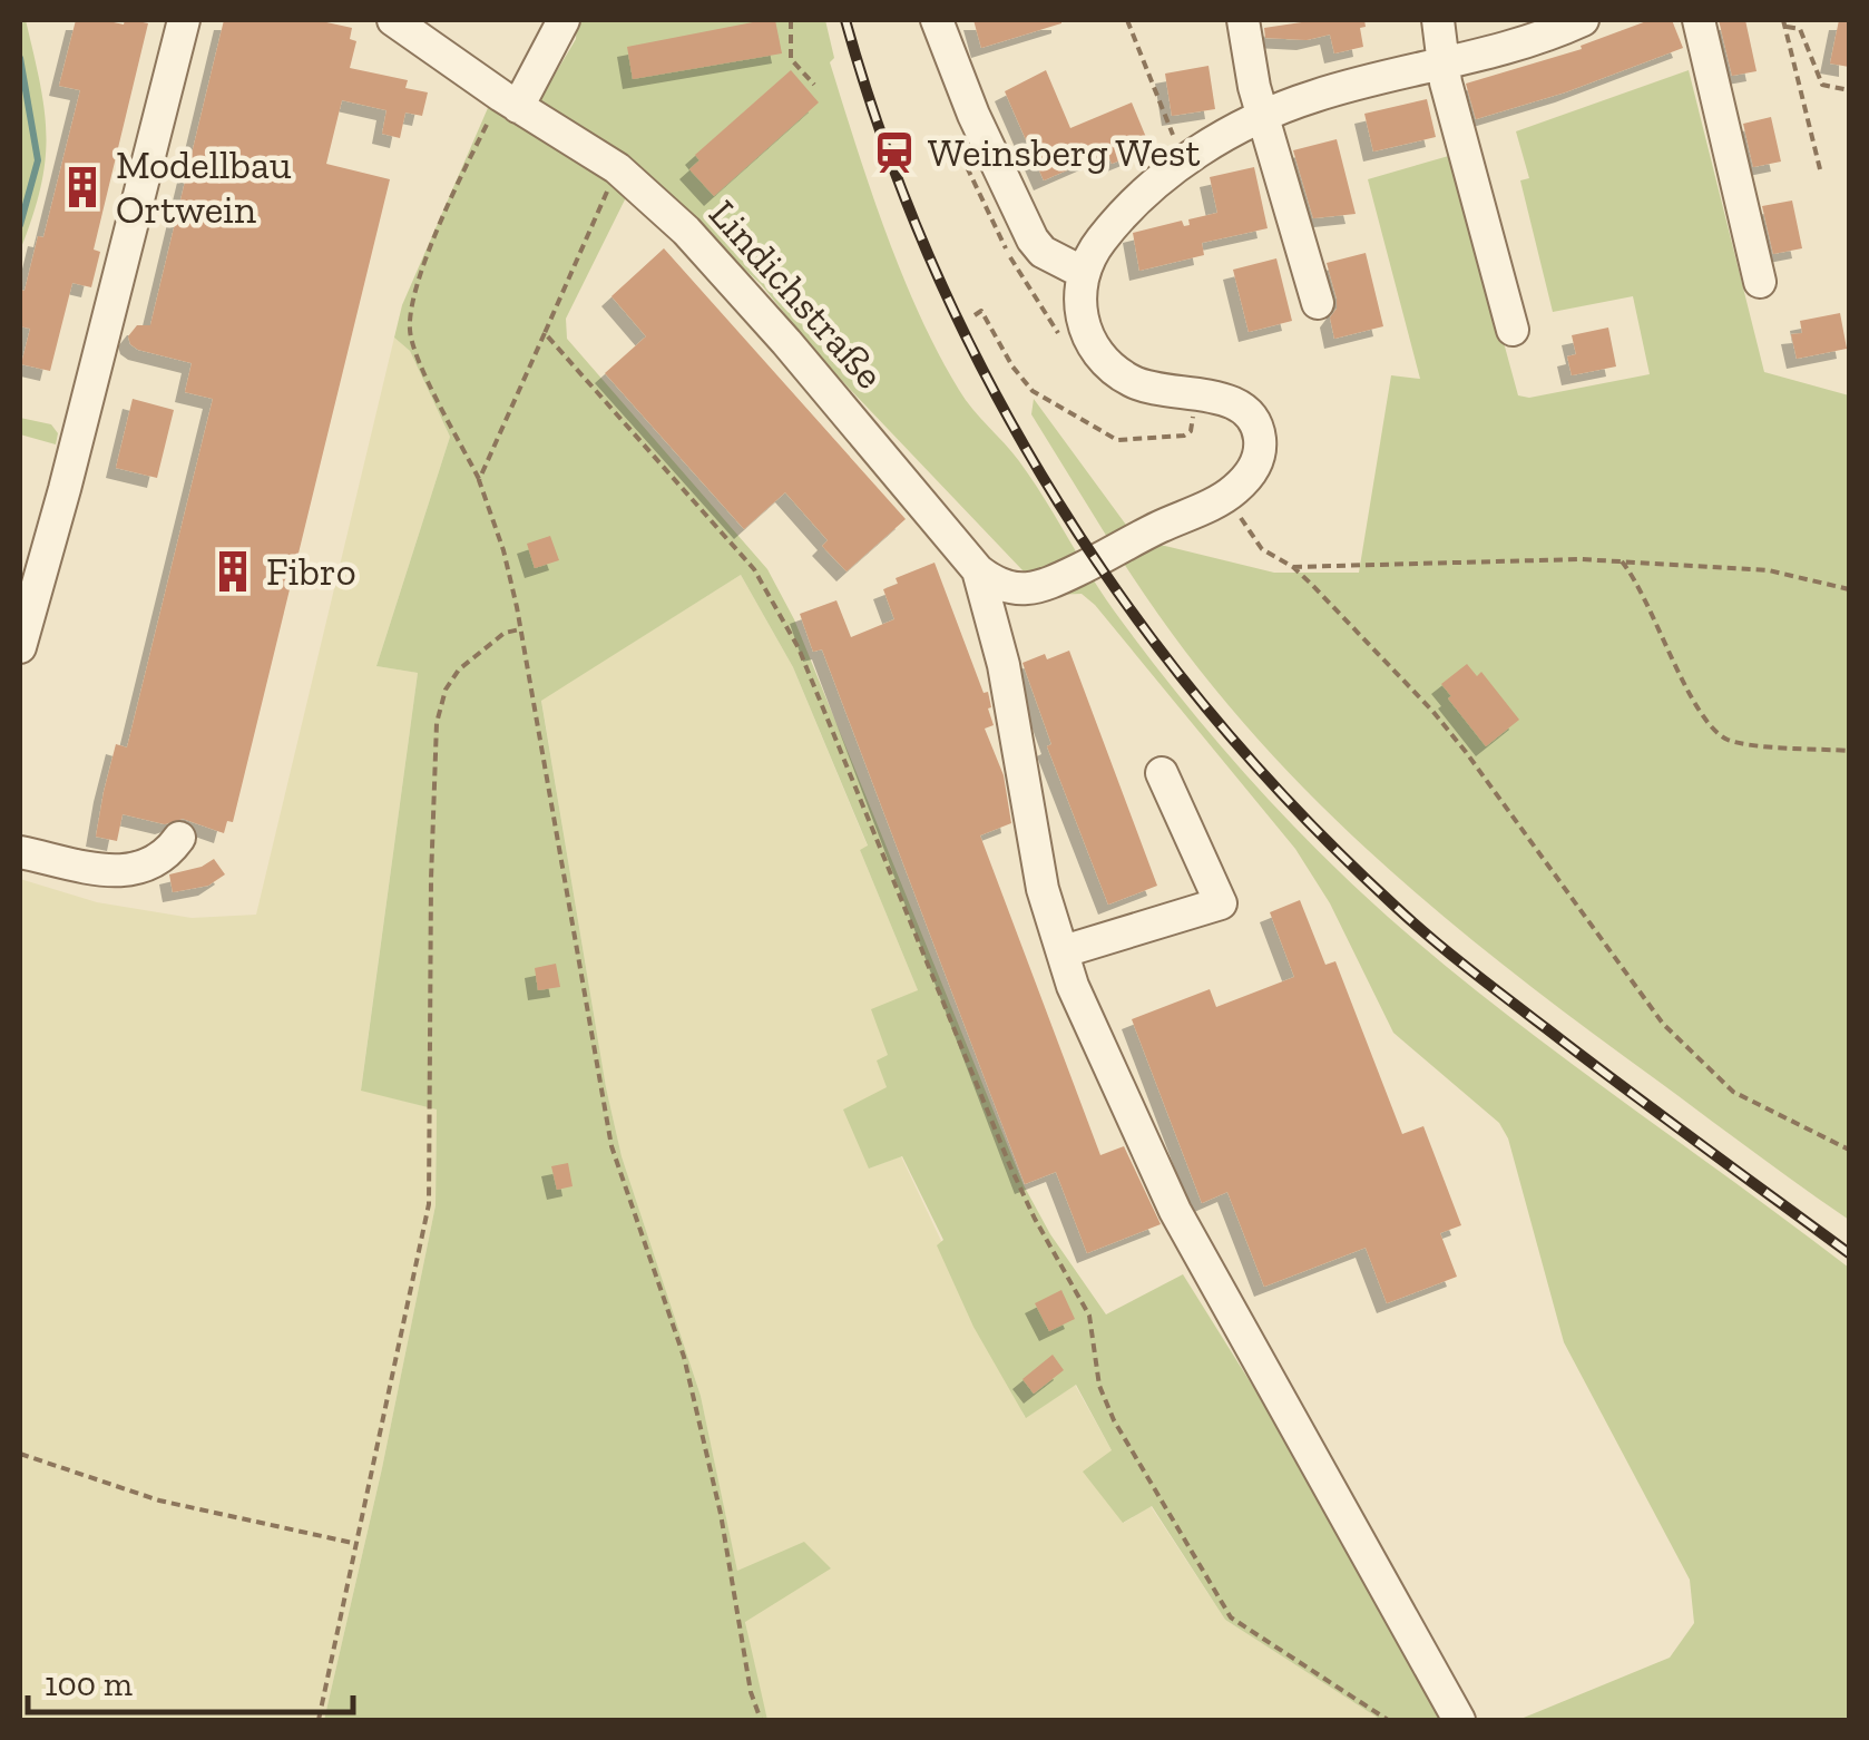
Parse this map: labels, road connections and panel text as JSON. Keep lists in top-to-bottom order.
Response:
{
  "streets": {
    "street": ["Lindichstraße"]
  },
  "places": {
    "station": ["Weinsberg West"],
    "building": ["Modellbau Ortwein", "Fibro"]
  },
  "scale_bar": "100 m"
}
